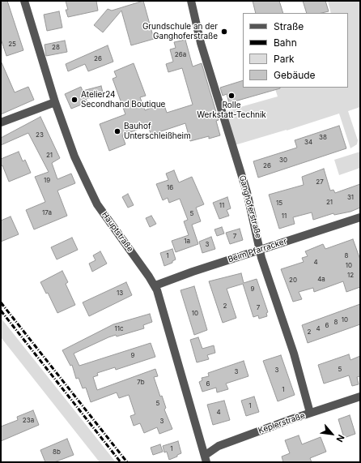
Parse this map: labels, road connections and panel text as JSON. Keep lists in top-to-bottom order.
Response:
{
  "streets": {
    "street": [
      "Ganghoferstraße",
      "Hauptstraße",
      "Beim Pfarracker",
      "Keplerstraße"
    ]
  },
  "crossings": [
    ["Ganghoferstraße", "Beim Pfarracker"],
    ["Ganghoferstraße", "Keplerstraße"],
    ["Hauptstraße", "Beim Pfarracker"],
    ["Hauptstraße", "Keplerstraße"]
  ],
  "places": [
    "Grundschule an der Ganghoferstraße",
    "Rolle Werkstatt-Technik",
    "Atelier24 Secondhand Boutique",
    "Bauhof Unterschleißheim"
  ],
  "house_numbers": [
    "25",
    "28",
    "26a",
    "26",
    "23",
    "38",
    "34",
    "21",
    "30",
    "26",
    "19",
    "27",
    "16",
    "31",
    "21",
    "15",
    "11",
    "17a",
    "5",
    "11",
    "7",
    "1a",
    "3",
    "1",
    "8",
    "4",
    "10",
    "12",
    "4a",
    "20",
    "9",
    "13",
    "2",
    "7",
    "10",
    "10",
    "8",
    "6",
    "11c",
    "4",
    "2",
    "9",
    "5",
    "3",
    "3",
    "7b",
    "6",
    "1",
    "5",
    "1",
    "4",
    "23a",
    "3",
    "1",
    "8b"
  ],
  "legend": [
    "Straße",
    "Bahn",
    "Park",
    "Gebäude"
  ],
  "north": "bottom right"
}
